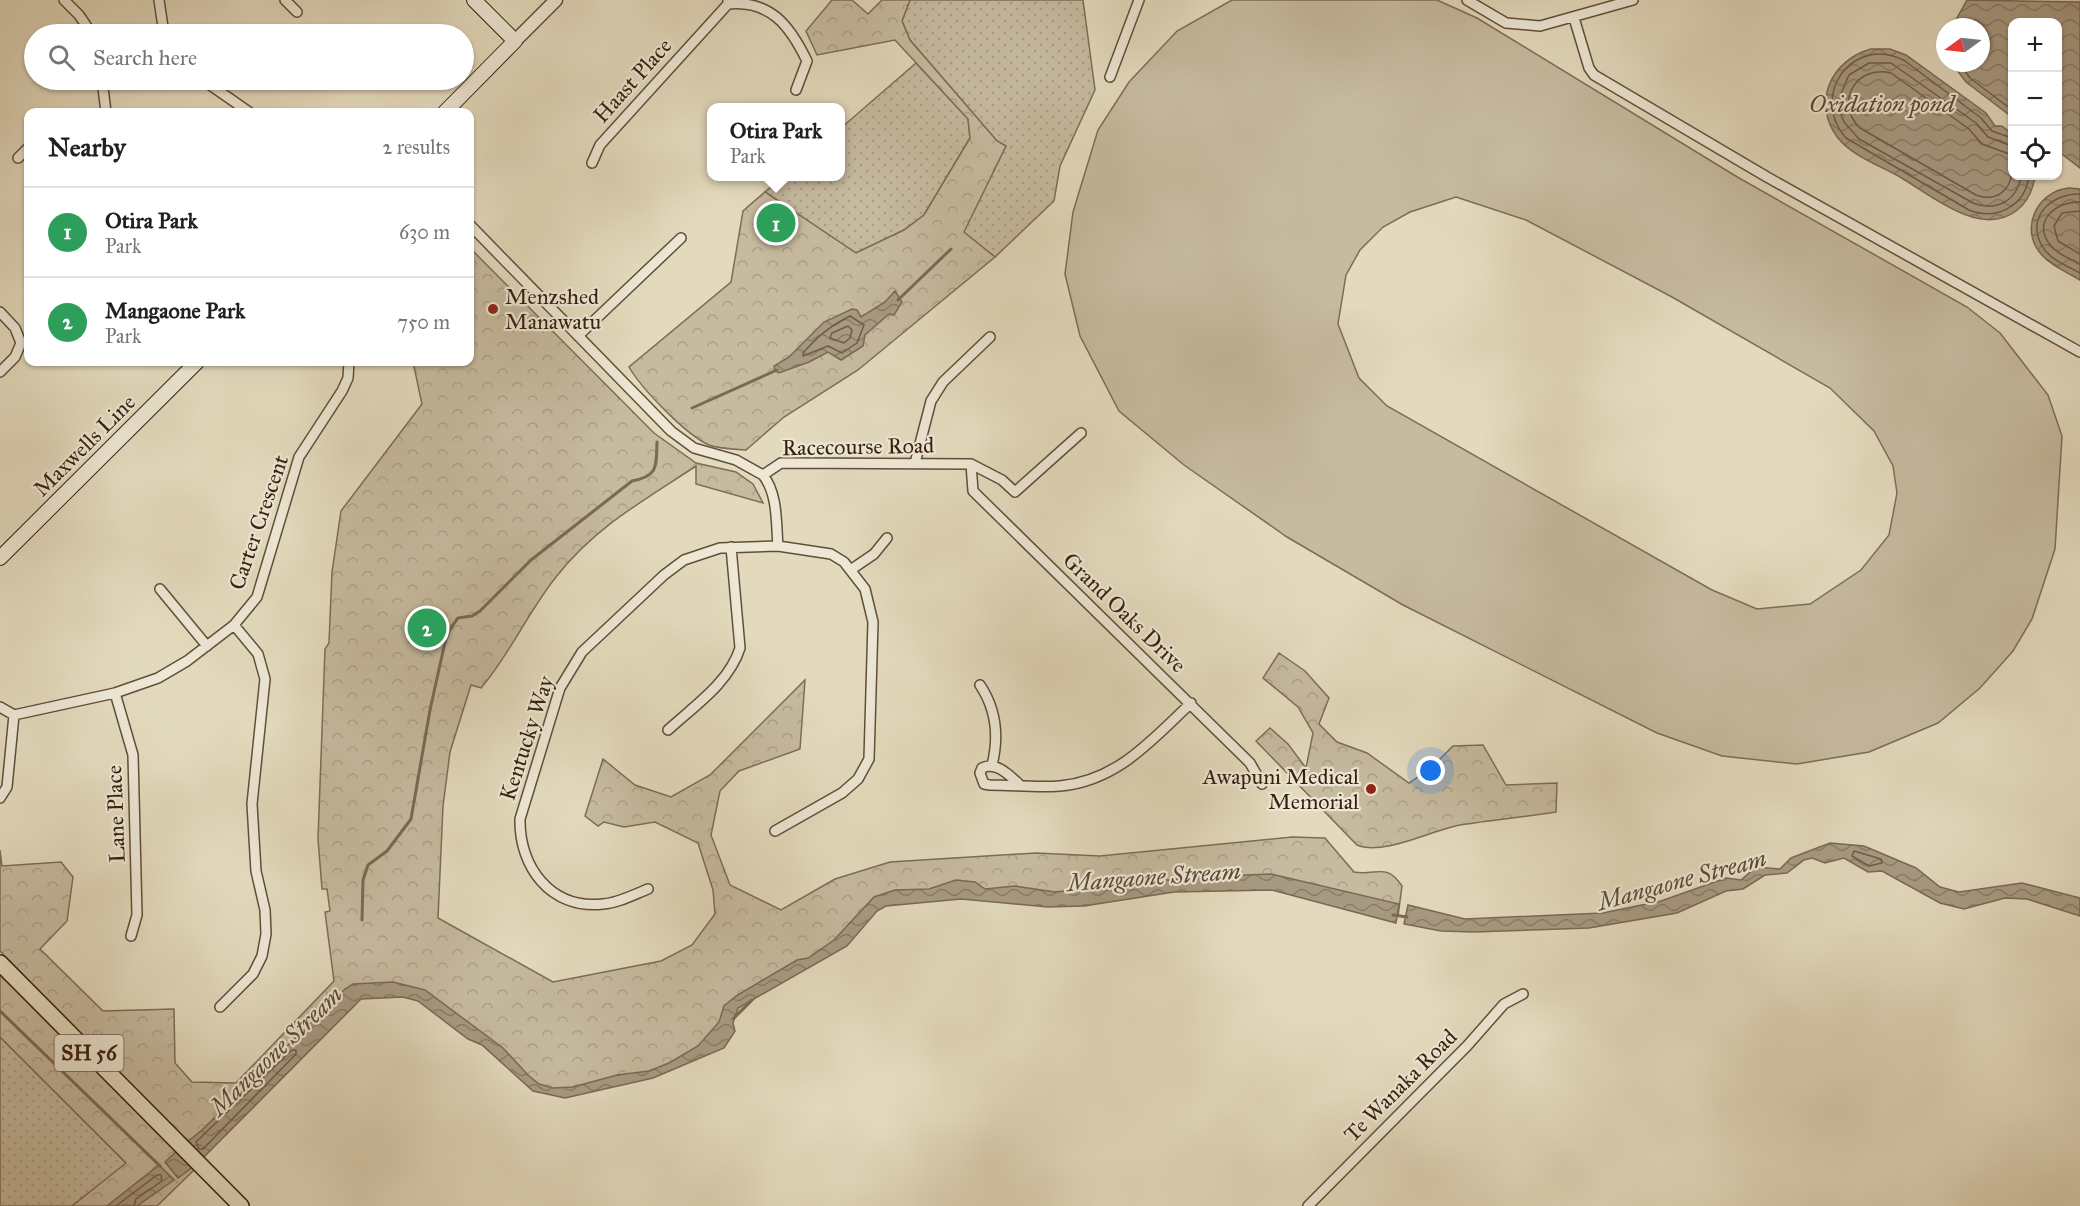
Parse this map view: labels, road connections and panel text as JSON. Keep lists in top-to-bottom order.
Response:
{
  "streets": {
    "main road": ["Maxwells Line", "SH 56"],
    "street": [
      "Haast Place",
      "Racecourse Road",
      "Carter Crescent",
      "Grand Oaks Drive",
      "Kentucky Way",
      "Lane Place",
      "Te Wanaka Road"
    ]
  },
  "crossings": [
    ["Racecourse Road", "Grand Oaks Drive"],
    ["Carter Crescent", "Lane Place"]
  ],
  "water": ["Oxidation pond", "Mangaone Stream"],
  "places": ["Menzshed Manawatu", "Awapuni Medical Memorial"],
  "north": "left",
  "page": {
    "map_buttons": ["+", "−"],
    "search": "Search here",
    "popup": ["Otira Park", "Park"],
    "heading": ["Nearby", "2 results"],
    "list": [
      {
        "mark": "1",
        "name": "Otira Park",
        "note": "Park",
        "value": "630 m"
      },
      {
        "mark": "2",
        "name": "Mangaone Park",
        "note": "Park",
        "value": "750 m"
      }
    ],
    "pins": ["1", "2"]
  }
}
